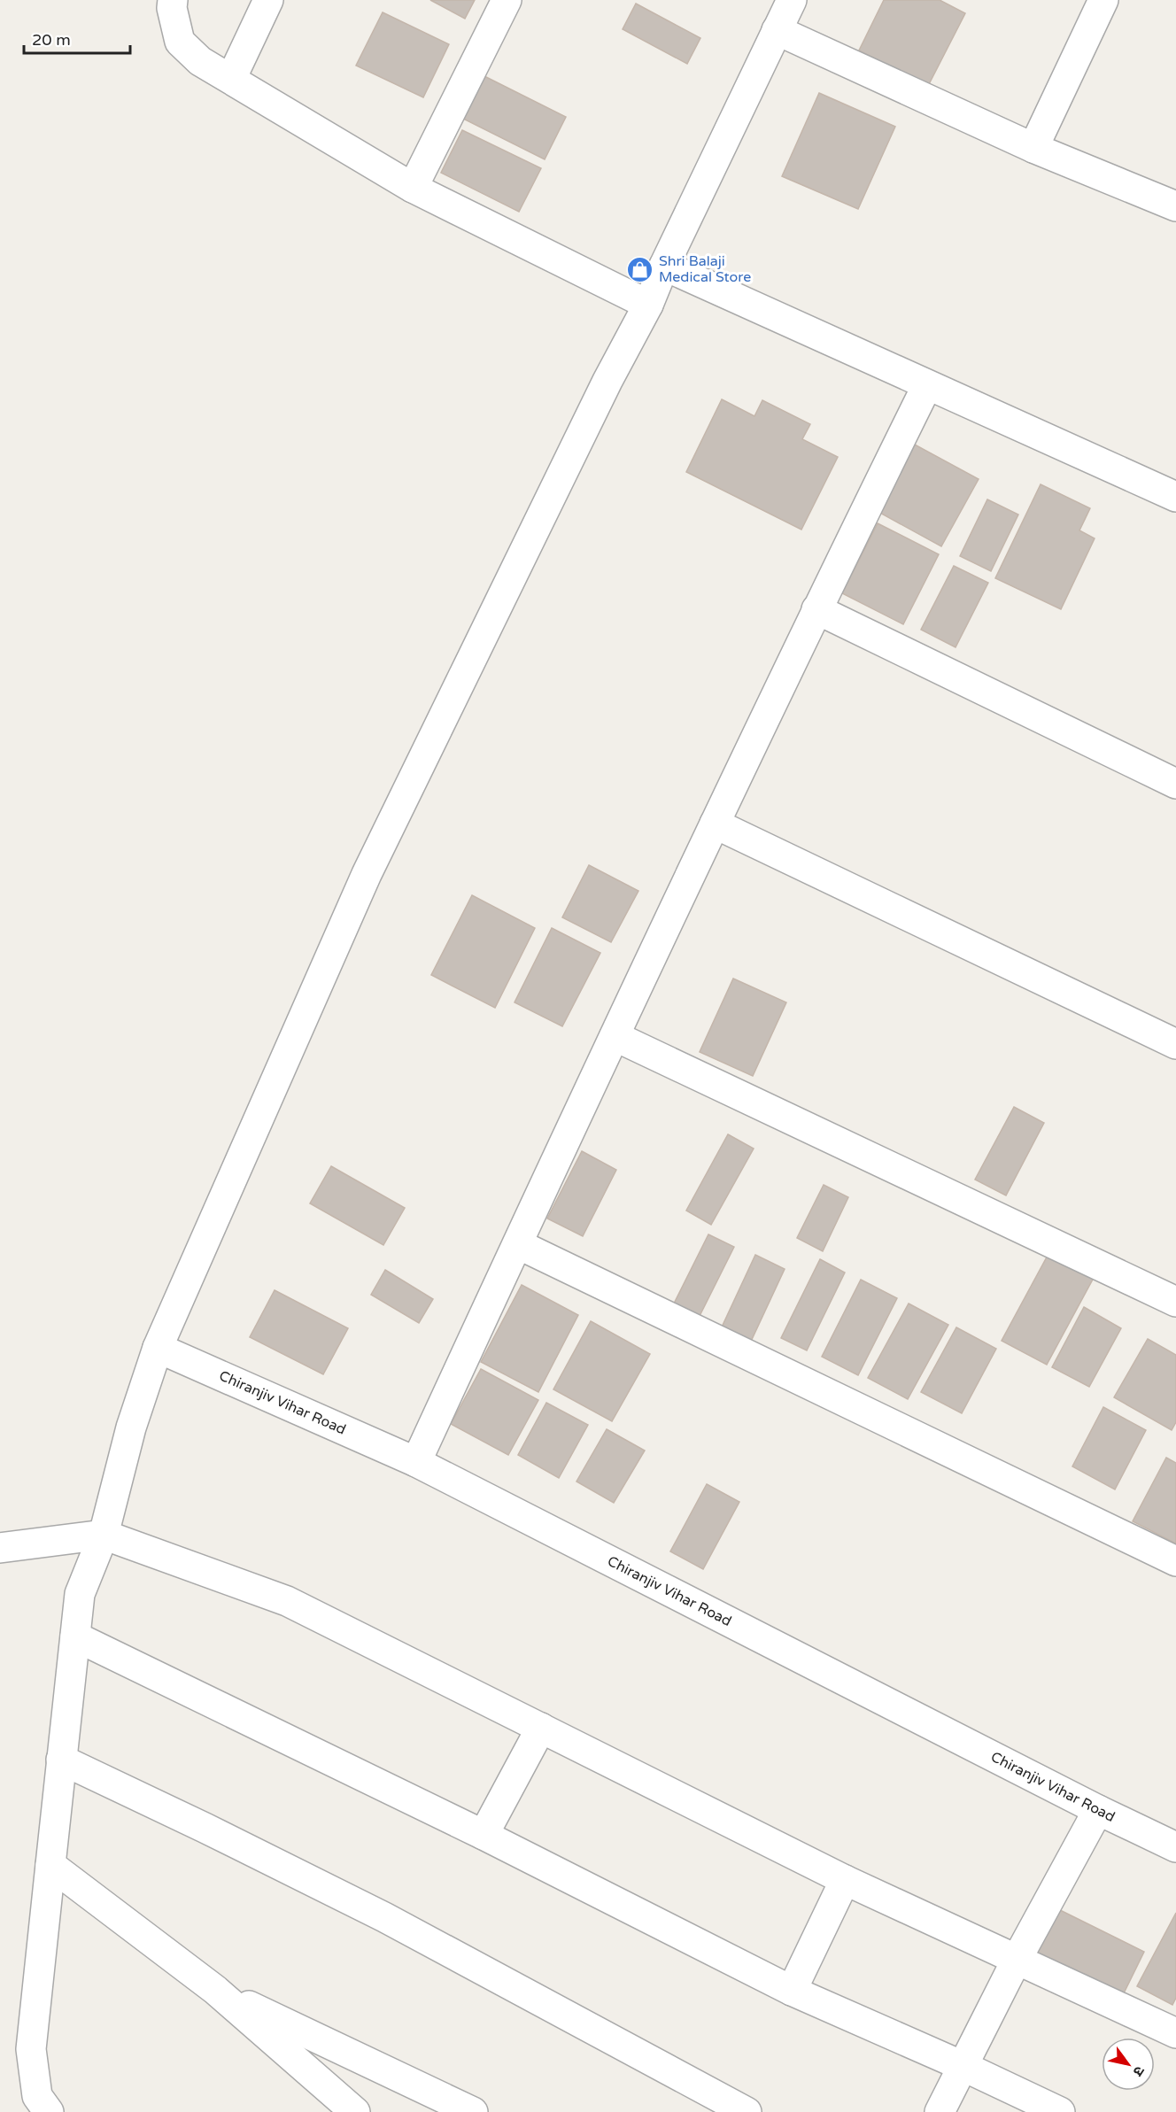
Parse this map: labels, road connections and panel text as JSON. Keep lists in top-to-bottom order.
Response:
{
  "streets": {
    "street": ["Chiranjiv Vihar Road"]
  },
  "places": {
    "shop": ["Shri Balaji Medical Store"]
  },
  "scale_bar": "20 m",
  "north": "bottom right"
}
